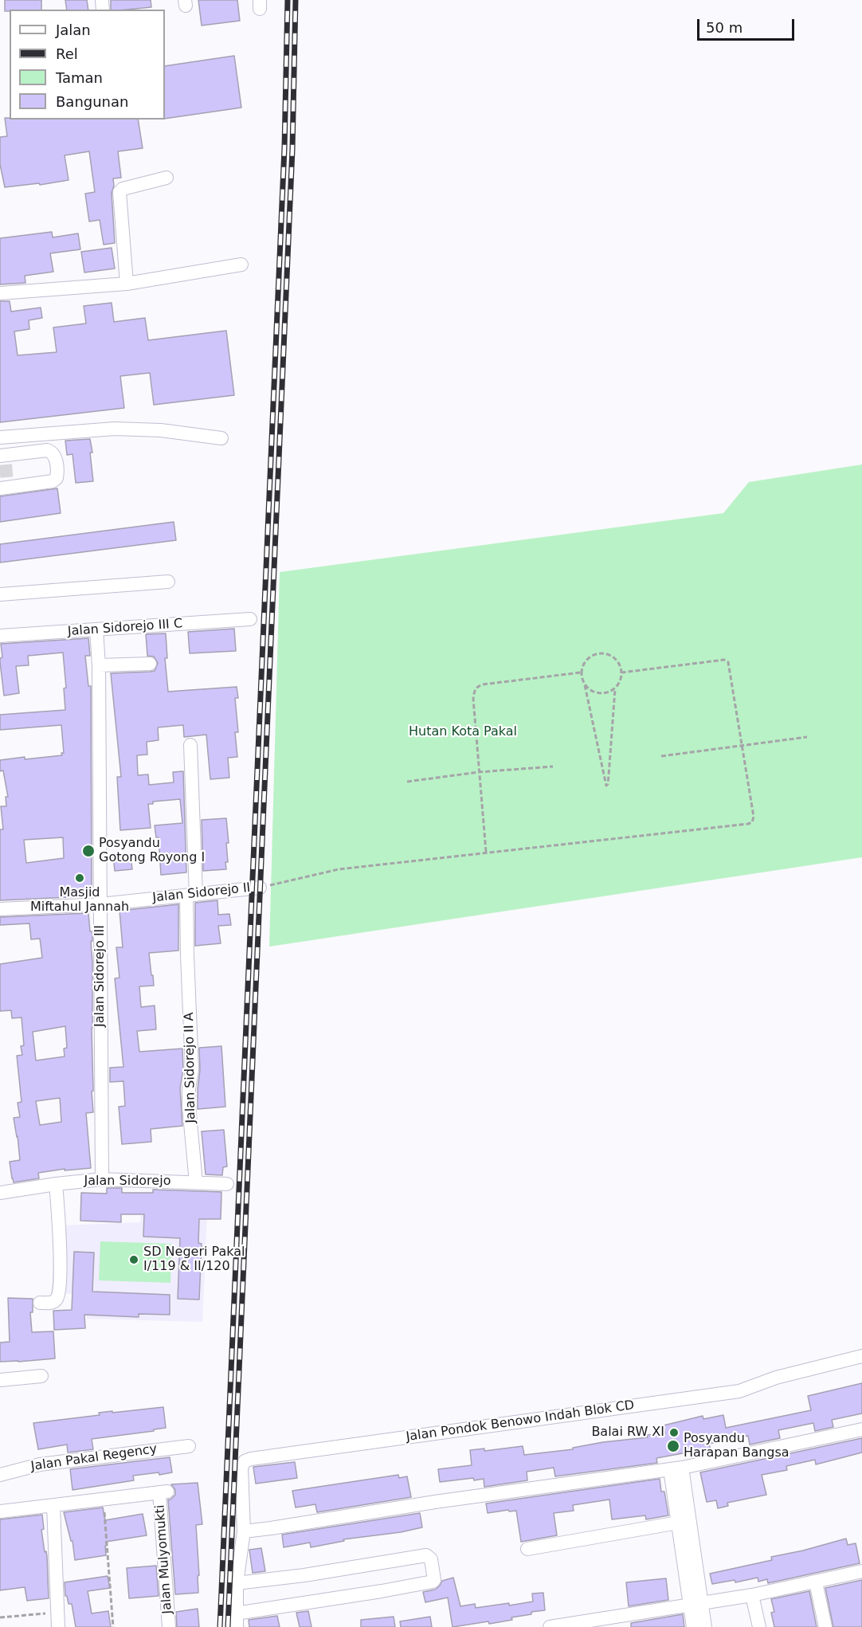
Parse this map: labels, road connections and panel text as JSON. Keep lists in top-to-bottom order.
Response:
{
  "streets": {
    "street": [
      "Jalan Sidorejo III C",
      "Jalan Sidorejo II",
      "Jalan Sidorejo III",
      "Jalan Sidorejo II A",
      "Jalan Sidorejo",
      "Jalan Pondok Benowo Indah Blok CD",
      "Jalan Pakal Regency",
      "Jalan Mulyomukti"
    ]
  },
  "crossings": [
    ["Jalan Sidorejo III C", "Jalan Sidorejo III"],
    ["Jalan Sidorejo II", "Jalan Sidorejo III"],
    ["Jalan Sidorejo II", "Jalan Sidorejo II A"],
    ["Jalan Sidorejo III", "Jalan Sidorejo"],
    ["Jalan Sidorejo II A", "Jalan Sidorejo"]
  ],
  "parks": ["Hutan Kota Pakal"],
  "places": [
    "Posyandu Gotong Royong I",
    "Masjid Miftahul Jannah",
    "SD Negeri Pakal I/119 & II/120",
    "Balai RW XI",
    "Posyandu Harapan Bangsa"
  ],
  "legend": [
    "Jalan",
    "Rel",
    "Taman",
    "Bangunan"
  ],
  "scale_bar": "50 m"
}
